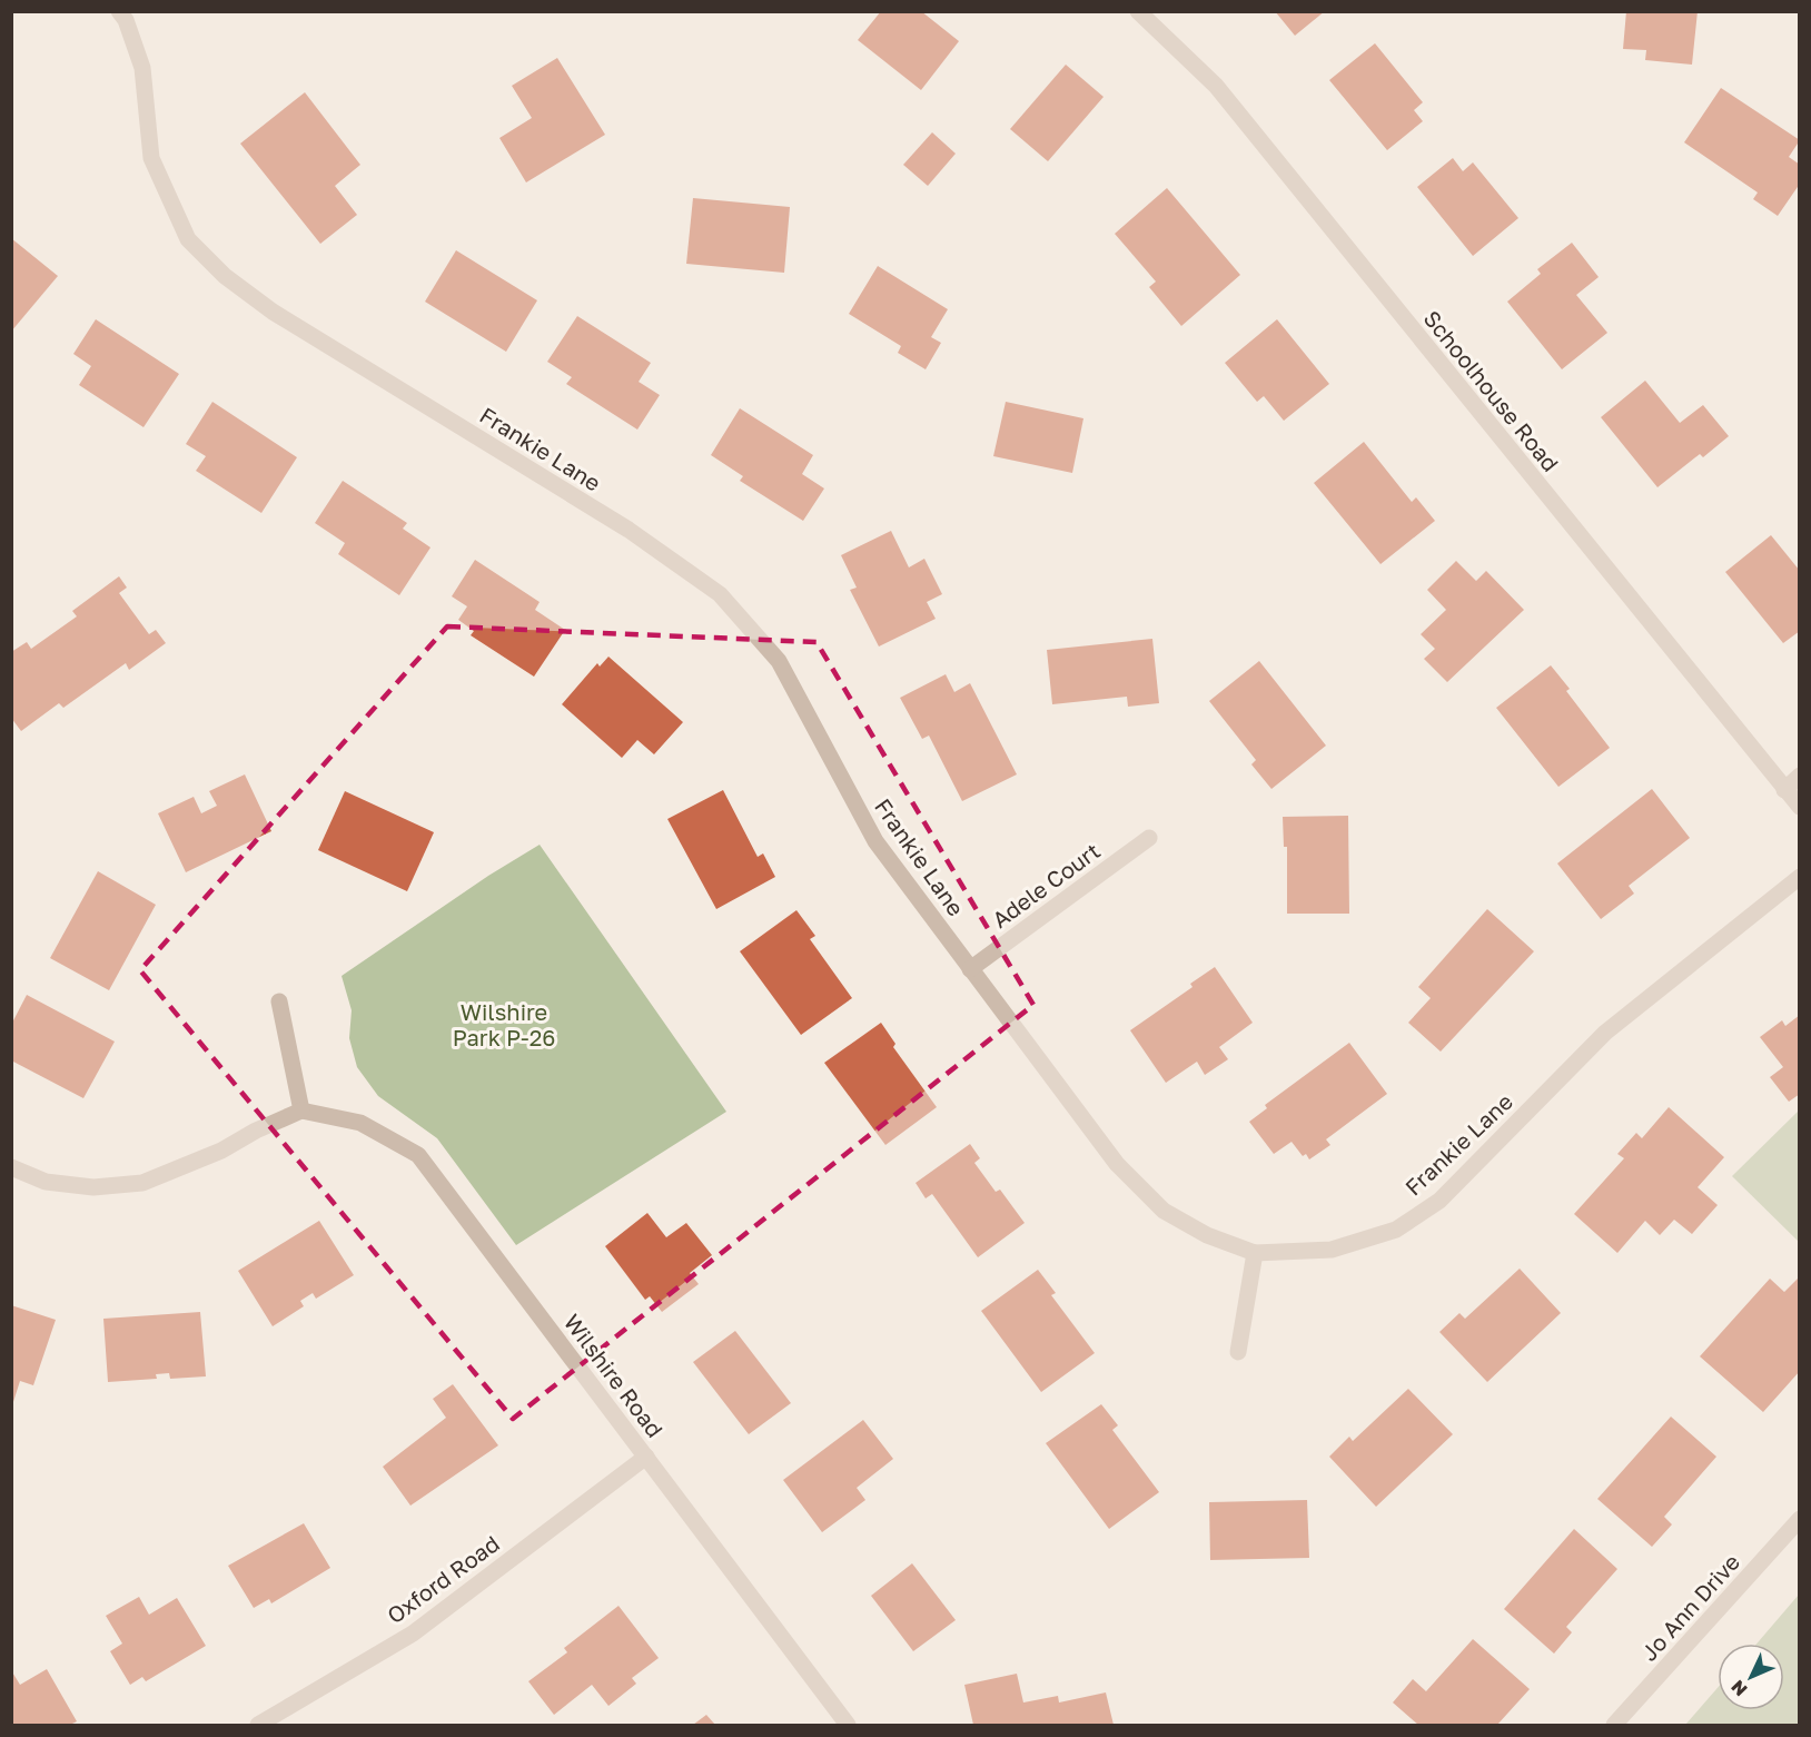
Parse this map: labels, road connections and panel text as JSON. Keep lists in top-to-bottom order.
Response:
{
  "streets": {
    "street": [
      "Schoolhouse Road",
      "Frankie Lane",
      "Adele Court",
      "Wilshire Road",
      "Oxford Road",
      "Jo Ann Drive"
    ]
  },
  "crossings": [
    ["Frankie Lane", "Adele Court"],
    ["Wilshire Road", "Oxford Road"]
  ],
  "parks": ["Wilshire Park P-26"],
  "north": "bottom left"
}
